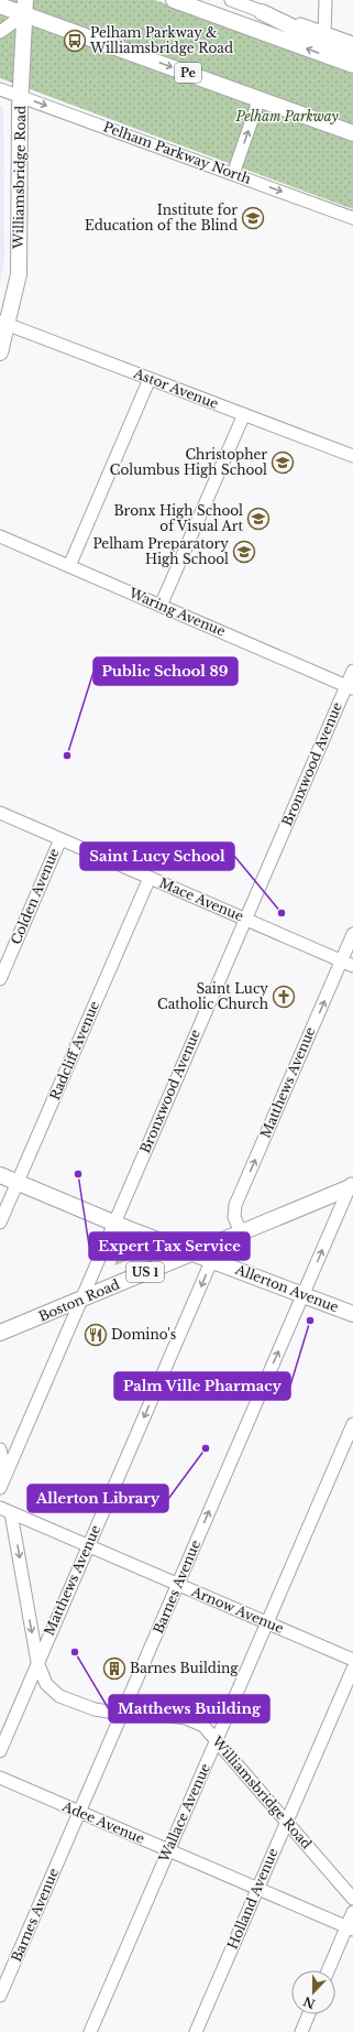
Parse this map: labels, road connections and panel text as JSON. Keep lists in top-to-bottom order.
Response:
{
  "streets": {
    "main road": [
      "Pe",
      "Williamsbridge Road",
      "US 1",
      "Allerton Avenue",
      "Boston Road"
    ],
    "street": [
      "Pelham Parkway North",
      "Astor Avenue",
      "Waring Avenue",
      "Bronxwood Avenue",
      "Colden Avenue",
      "Mace Avenue",
      "Radcliff Avenue",
      "Matthews Avenue",
      "Barnes Avenue",
      "Arnow Avenue",
      "Wallace Avenue",
      "Adee Avenue",
      "Holland Avenue"
    ]
  },
  "crossings": [
    ["Pe", "Williamsbridge Road"],
    ["Pelham Parkway North", "Williamsbridge Road"],
    ["Williamsbridge Road", "Astor Avenue"],
    ["Williamsbridge Road", "Matthews Avenue"],
    ["Williamsbridge Road", "Barnes Avenue"],
    ["Williamsbridge Road", "Arnow Avenue"],
    ["Williamsbridge Road", "Wallace Avenue"],
    ["Williamsbridge Road", "Holland Avenue"],
    ["Waring Avenue", "Bronxwood Avenue"],
    ["Bronxwood Avenue", "Mace Avenue"],
    ["Bronxwood Avenue", "Allerton Avenue"],
    ["Bronxwood Avenue", "Boston Road"],
    ["Colden Avenue", "Mace Avenue"],
    ["Mace Avenue", "Radcliff Avenue"],
    ["Mace Avenue", "Matthews Avenue"],
    ["Radcliff Avenue", "Allerton Avenue"],
    ["Matthews Avenue", "Allerton Avenue"],
    ["Matthews Avenue", "Boston Road"],
    ["Matthews Avenue", "Arnow Avenue"],
    ["Allerton Avenue", "Boston Road"],
    ["Allerton Avenue", "Barnes Avenue"],
    ["Boston Road", "Barnes Avenue"],
    ["Barnes Avenue", "Arnow Avenue"],
    ["Barnes Avenue", "Adee Avenue"],
    ["Arnow Avenue", "Wallace Avenue"],
    ["Wallace Avenue", "Adee Avenue"],
    ["Adee Avenue", "Holland Avenue"]
  ],
  "one_way": ["Pelham Parkway North", "Barnes Avenue"],
  "parks": ["Pelham Parkway"],
  "places": {
    "bus stop": ["Pelham Parkway & Williamsbridge Road"],
    "school or university": [
      "Institute for Education of the Blind",
      "Christopher Columbus High School",
      "Bronx High School of Visual Art",
      "Pelham Preparatory High School"
    ],
    "other": [
      "Public School 89",
      "Saint Lucy School",
      "Expert Tax Service",
      "Palm Ville Pharmacy",
      "Allerton Library",
      "Matthews Building"
    ],
    "church": ["Saint Lucy Catholic Church"],
    "restaurant": ["Domino's"],
    "building": ["Barnes Building"]
  },
  "north": "bottom"
}
